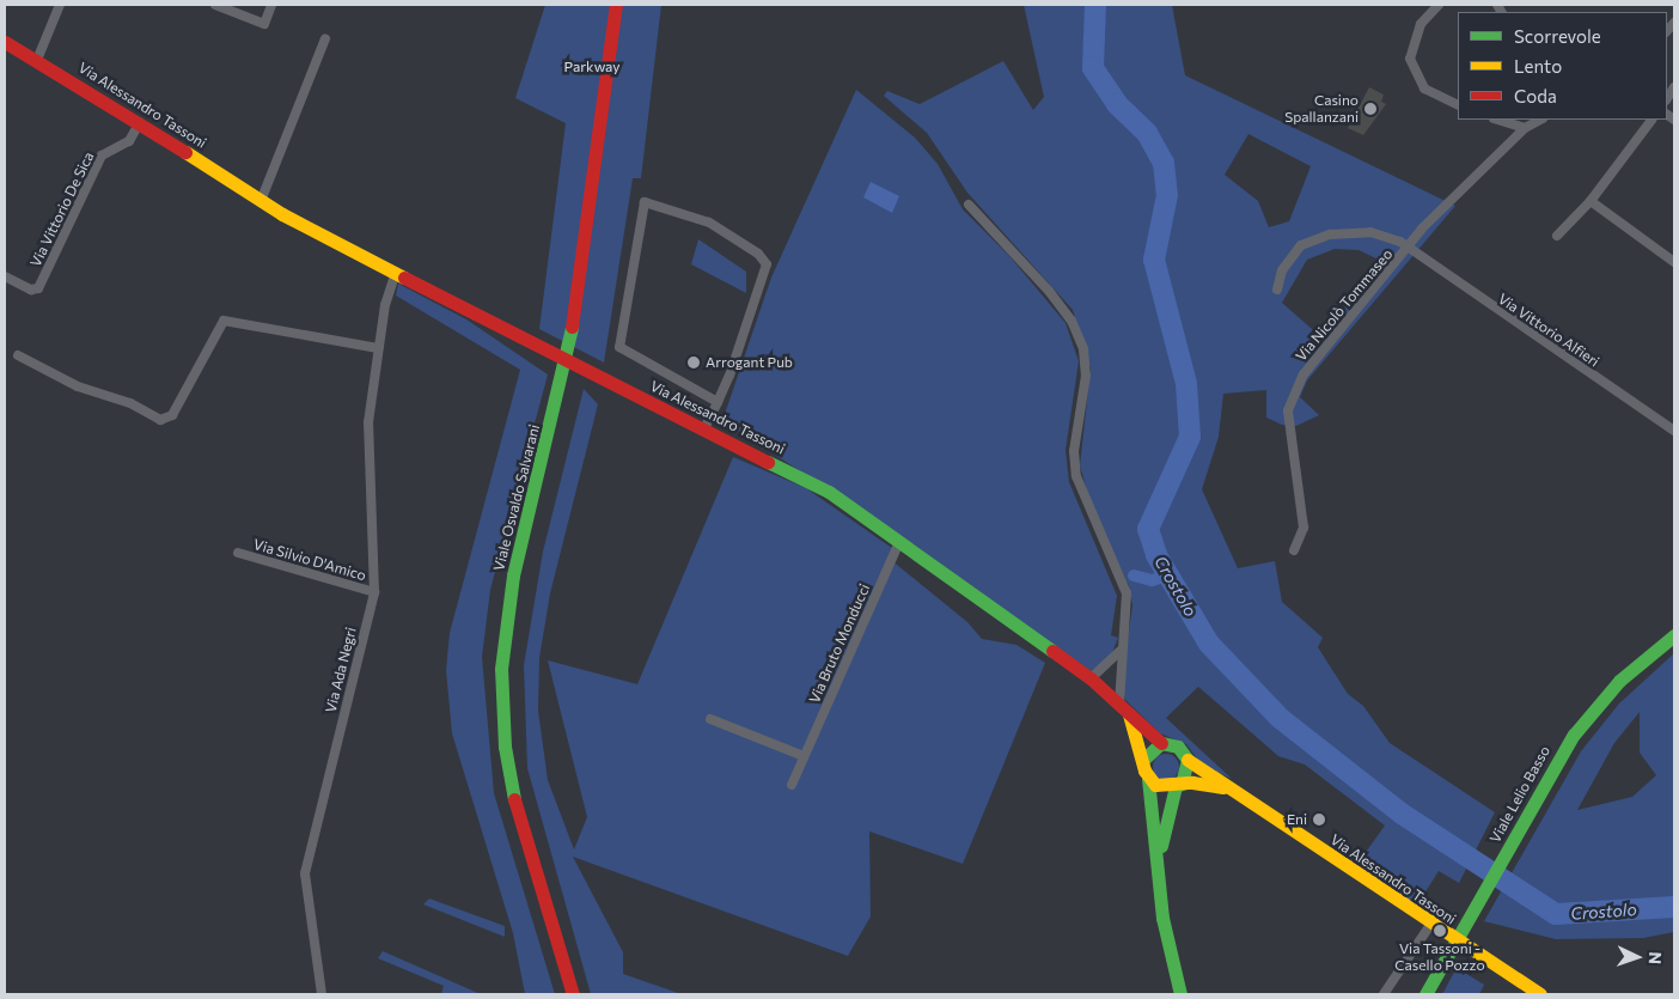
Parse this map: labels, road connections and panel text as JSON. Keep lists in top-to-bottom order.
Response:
{
  "streets": {
    "street": [
      "Via Alessandro Tassoni",
      "Via Vittorio De Sica",
      "Via Nicolò Tommaseo",
      "Via Vittorio Alfieri",
      "Viale Osvaldo Salvarani",
      "Via Silvio D'Amico",
      "Via Bruto Monducci",
      "Via Ada Negri",
      "Viale Lelio Basso"
    ]
  },
  "crossings": [
    ["Via Alessandro Tassoni", "Via Vittorio De Sica"],
    ["Via Alessandro Tassoni", "Via Bruto Monducci"],
    ["Via Alessandro Tassoni", "Via Ada Negri"],
    ["Via Nicolò Tommaseo", "Via Vittorio Alfieri"],
    ["Via Silvio D'Amico", "Via Ada Negri"]
  ],
  "water": ["Crostolo"],
  "parks": ["Parkway"],
  "places": [
    "Casino Spallanzani",
    "Arrogant Pub",
    "Eni",
    "Via Tassoni - Casello Pozzo"
  ],
  "legend": ["Scorrevole", "Lento", "Coda"],
  "north": "right"
}
